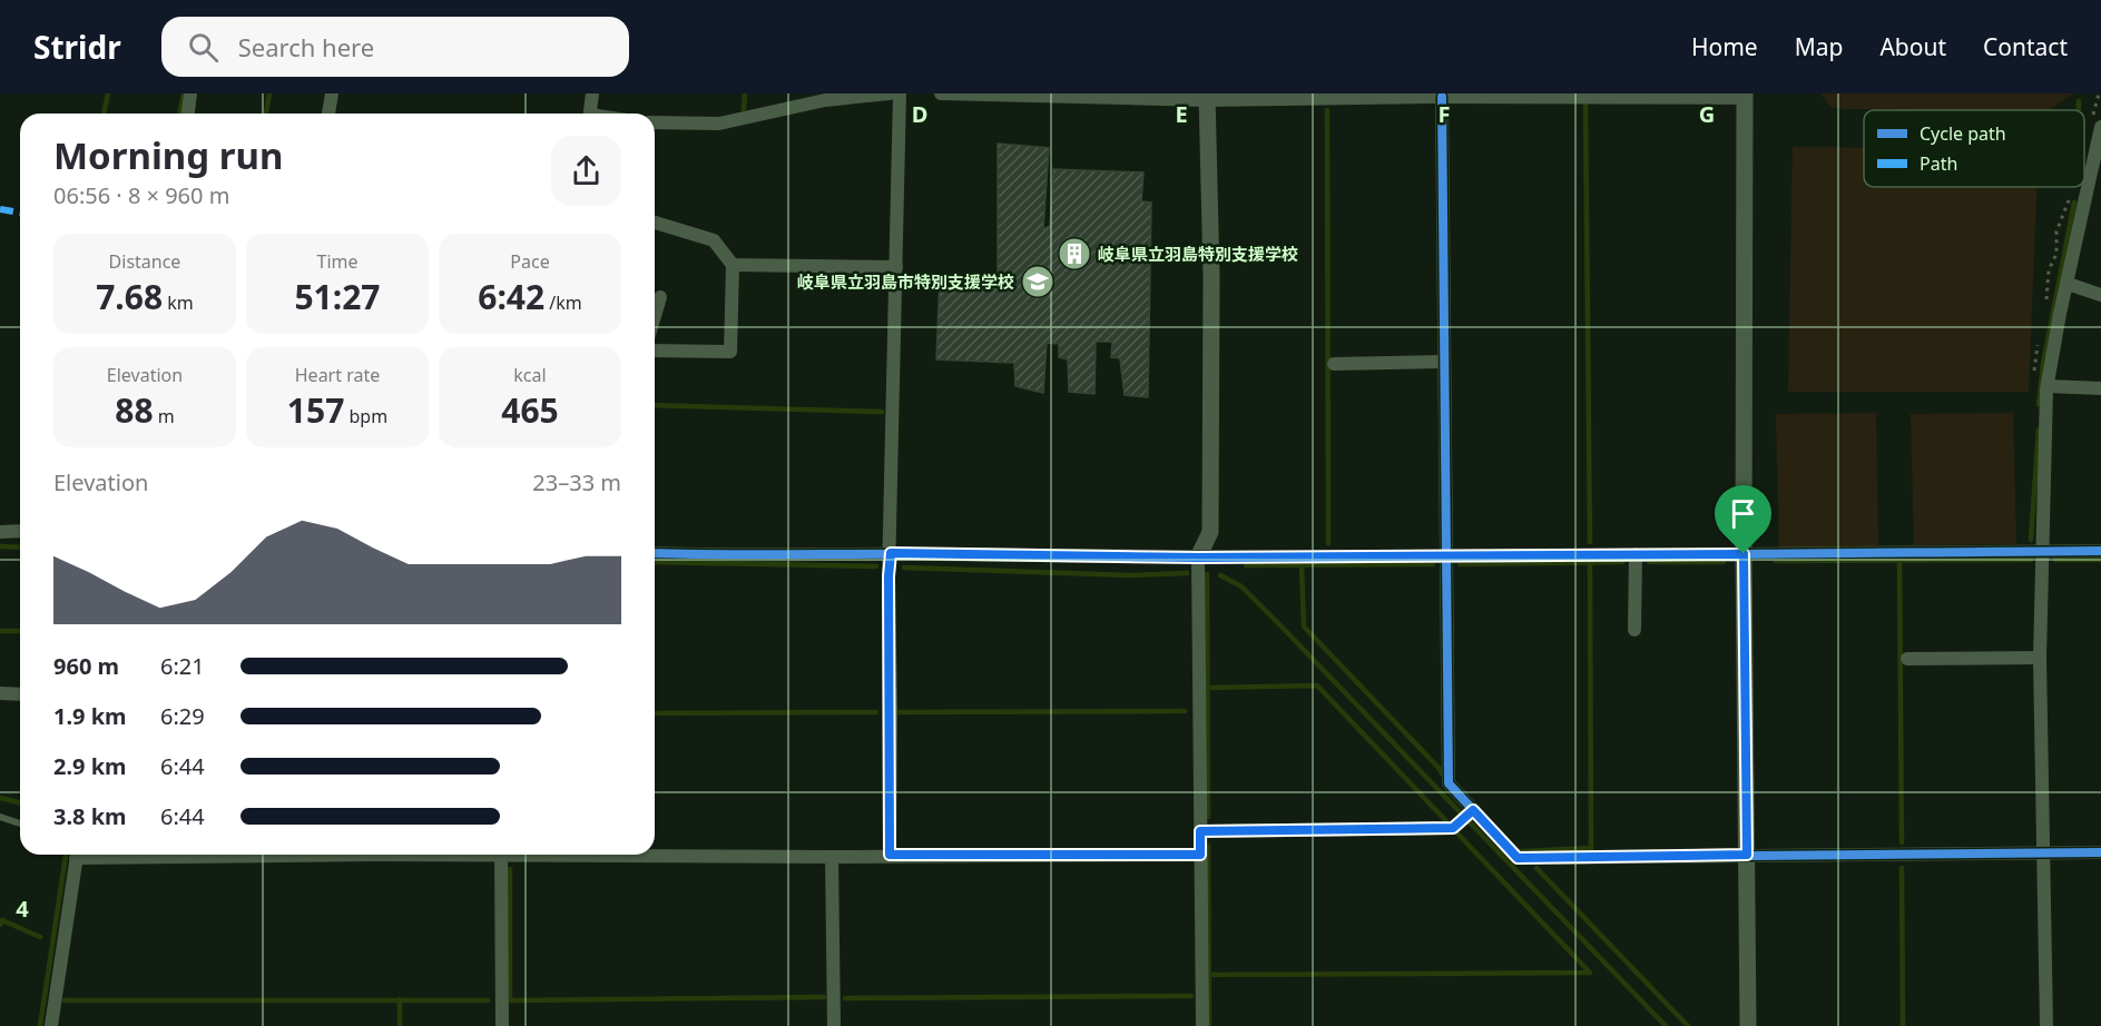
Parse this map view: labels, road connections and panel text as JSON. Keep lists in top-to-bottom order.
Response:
{
  "places": {
    "building": ["岐阜県立羽島特別支援学校"],
    "school or university": ["岐阜県立羽島市特別支援学校"]
  },
  "legend": ["Cycle path", "Path"],
  "page": {
    "header": "Stridr",
    "search": "Search here",
    "nav": [
      "Home",
      "Map",
      "About",
      "Contact"
    ],
    "heading": ["Morning run", "06:56 · 8 × 960 m"],
    "stats": [
      ["Distance", "7.68 km"],
      ["Time", "51:27"],
      ["Pace", "6:42 /km"],
      ["Elevation", "88 m"],
      ["Heart rate", "157 bpm"],
      ["kcal", "465"]
    ],
    "chart": ["Elevation", "23–33 m"],
    "list": [
      {
        "name": "960 m",
        "note": "6:21"
      },
      {
        "name": "1.9 km",
        "note": "6:29"
      },
      {
        "name": "2.9 km",
        "note": "6:44"
      },
      {
        "name": "3.8 km",
        "note": "6:44"
      }
    ]
  },
  "grid": {
    "columns": [
      "D",
      "E",
      "F",
      "G"
    ],
    "rows": ["4"]
  }
}
